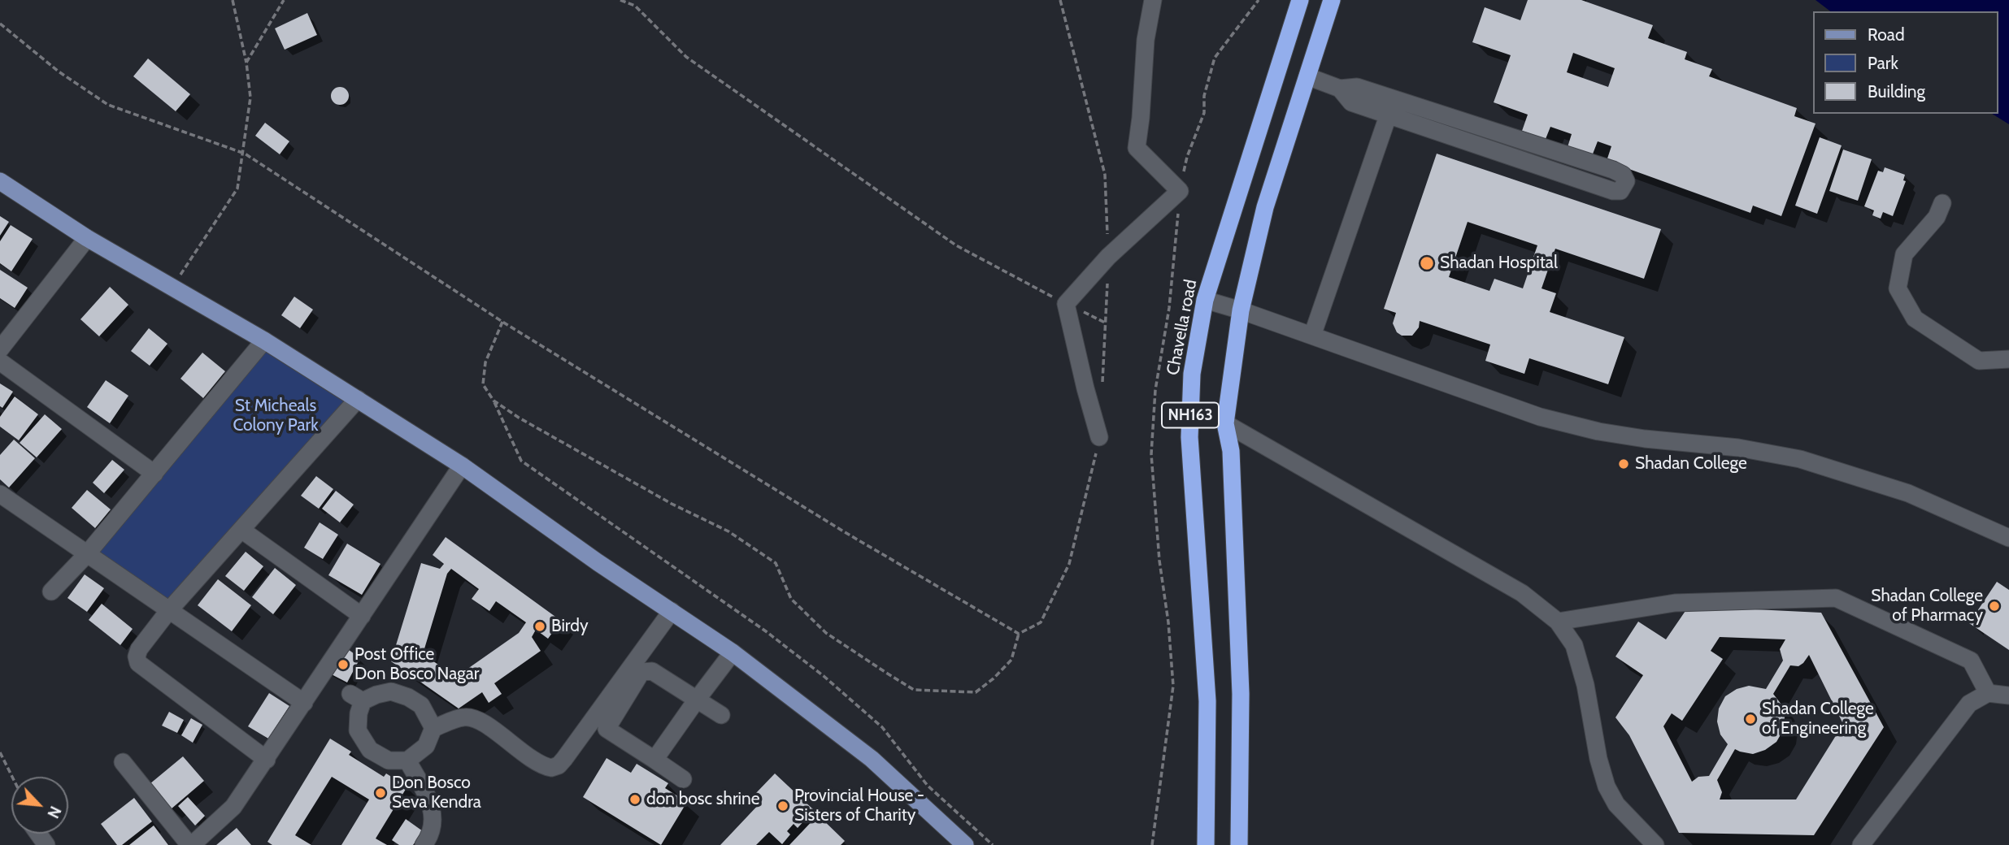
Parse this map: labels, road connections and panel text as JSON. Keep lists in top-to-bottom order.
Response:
{
  "streets": {
    "highway": ["Chavella road", "NH163"]
  },
  "parks": ["St Micheals Colony Park"],
  "places": [
    "Shadan Hospital",
    "Shadan College",
    "Shadan College of Pharmacy",
    "Birdy",
    "Post Office Don Bosco Nagar",
    "Shadan College of Engineering",
    "Don Bosco Seva Kendra",
    "don bosc shrine",
    "Provincial House - Sisters of Charity"
  ],
  "legend": ["Road", "Park", "Building"],
  "north": "bottom right"
}
